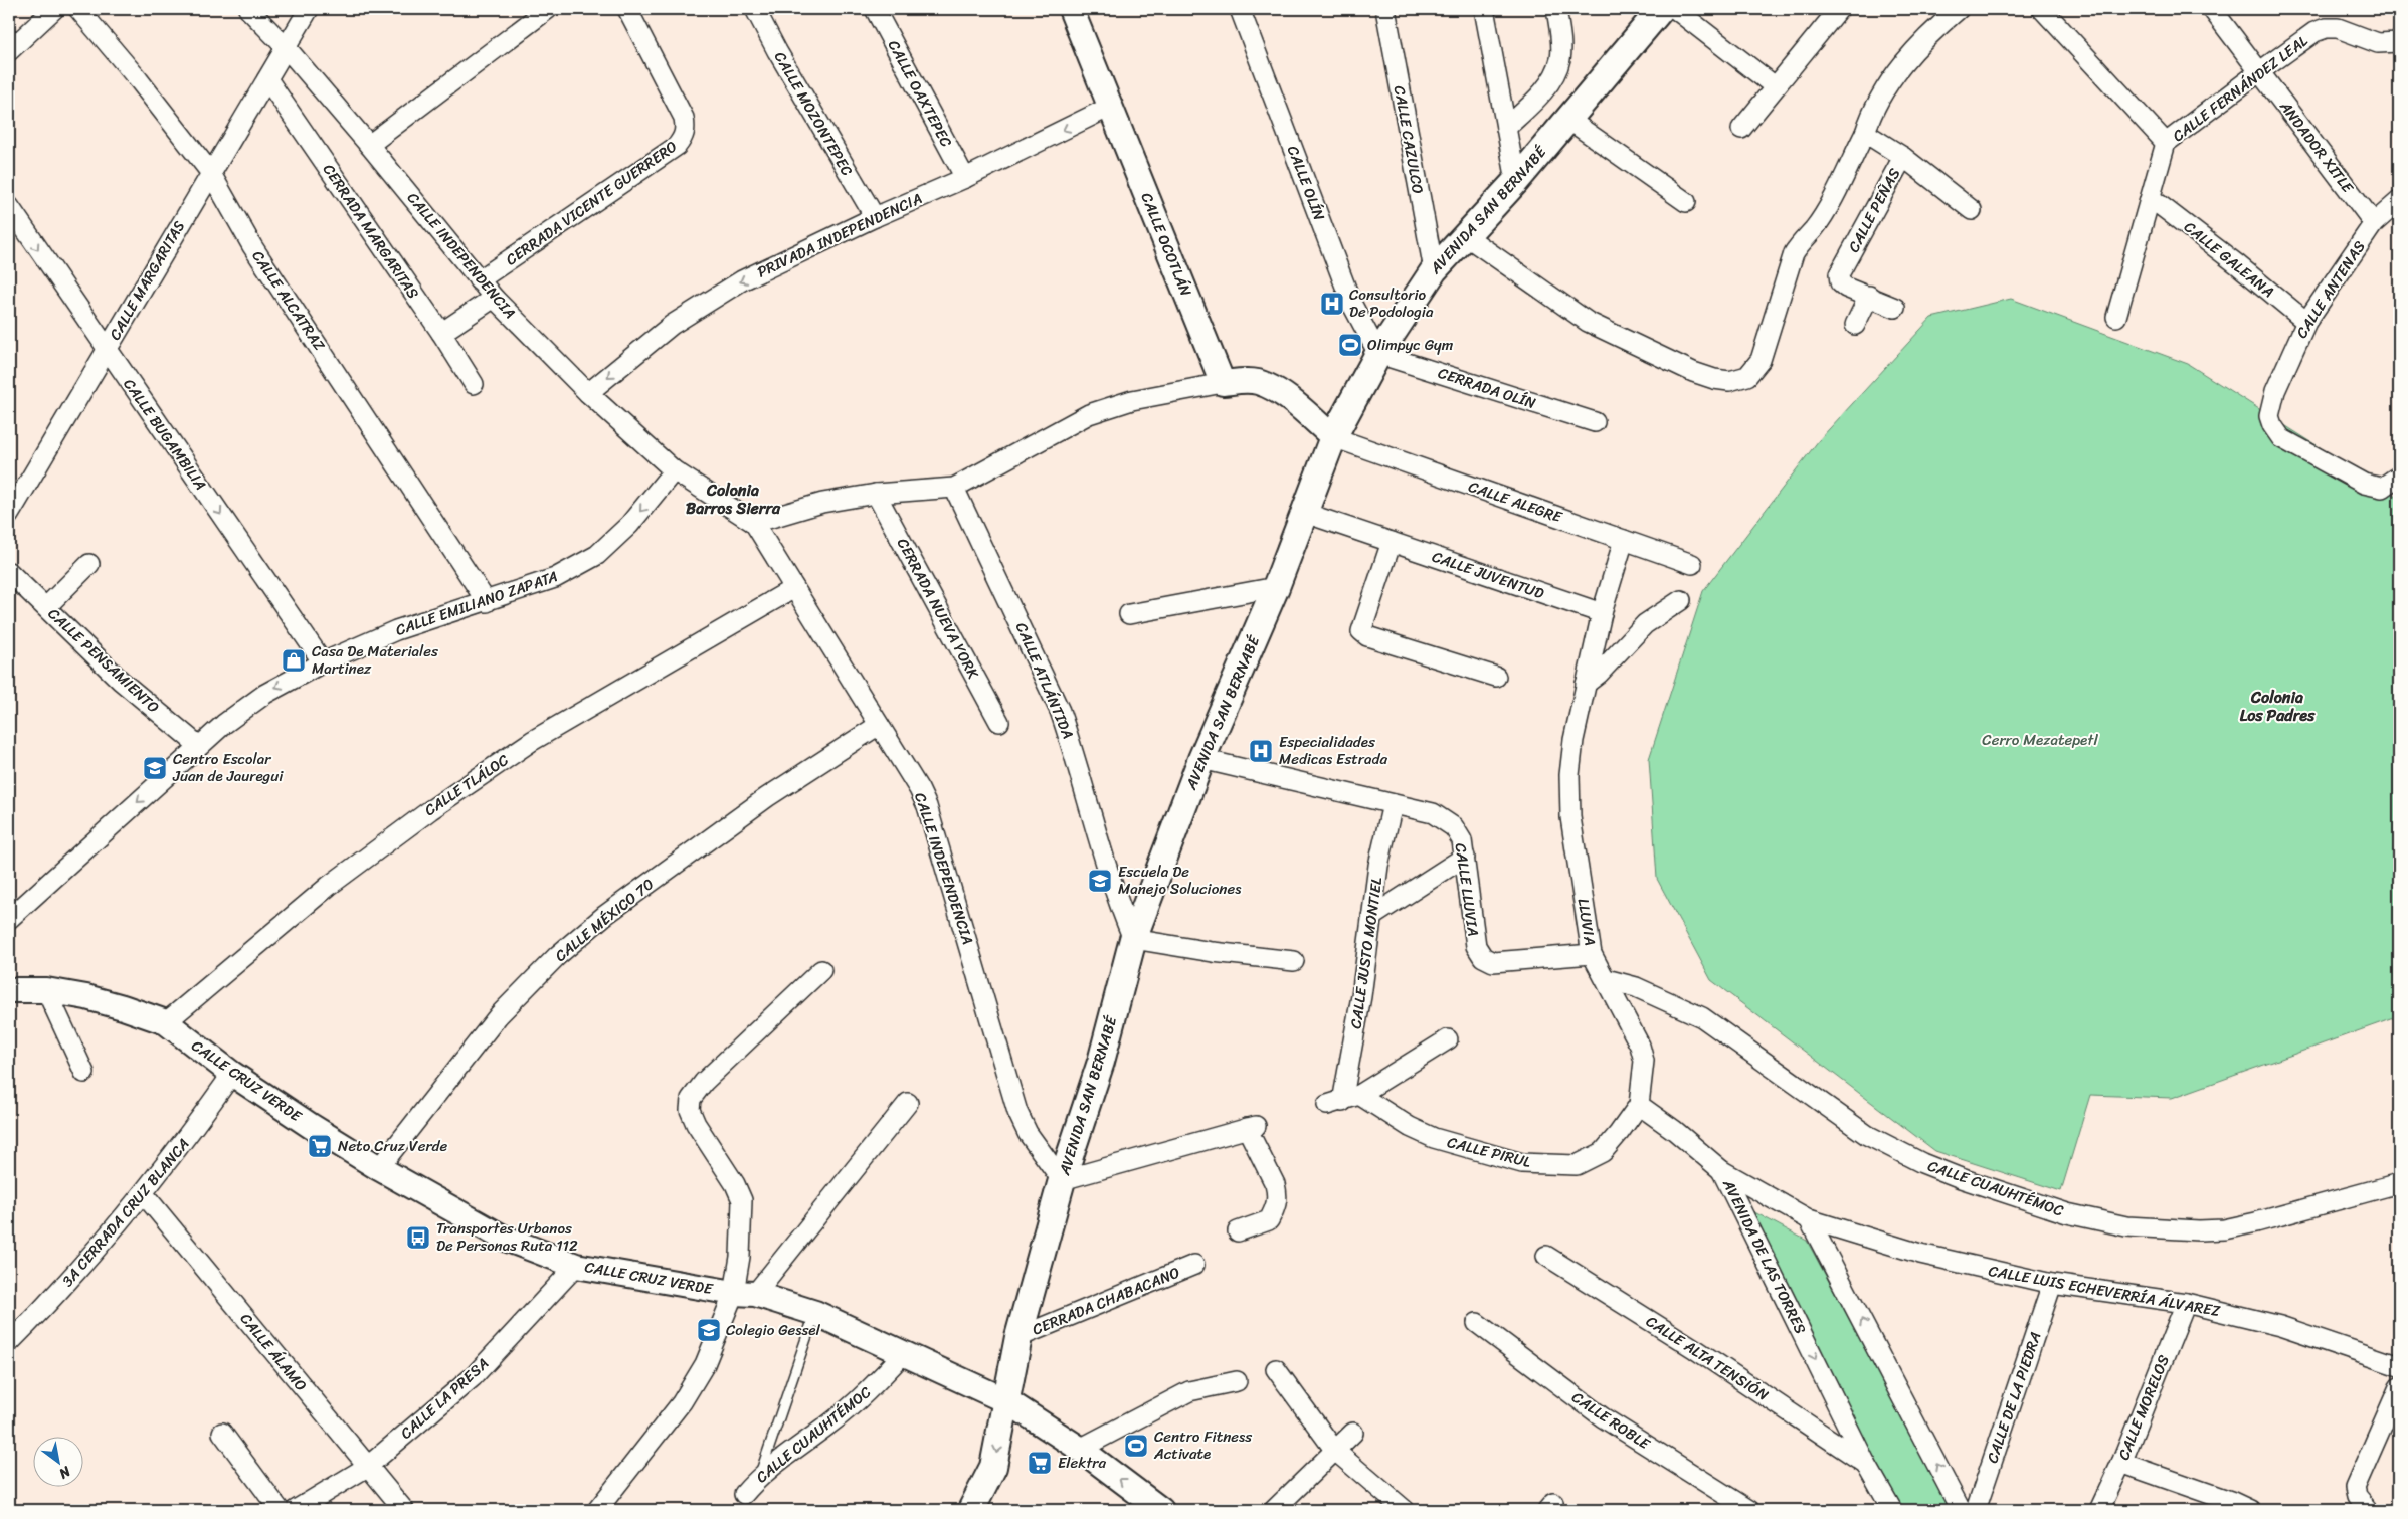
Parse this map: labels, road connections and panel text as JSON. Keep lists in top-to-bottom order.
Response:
{
  "streets": {
    "main road": ["AVENIDA SAN BERNABÉ"],
    "street": [
      "CALLE FERNÁNDEZ LEAL",
      "CALLE OAXTEPEC",
      "CALLE MOZONTEPEC",
      "CALLE CAZULCO",
      "ANDADOR XITLE",
      "CALLE OLÍN",
      "CERRADA VICENTE GUERRERO",
      "CALLE PEÑAS",
      "CERRADA MARGARITAS",
      "PRIVADA INDEPENDENCIA",
      "CALLE OCOTLÁN",
      "CALLE INDEPENDENCIA",
      "CALLE GALEANA",
      "CALLE MARGARITAS",
      "CALLE ANTENAS",
      "CALLE ALCATRAZ",
      "CERRADA OLÍN",
      "CALLE BUGAMBILIA",
      "CALLE ALEGRE",
      "CALLE JUVENTUD",
      "CALLE EMILIANO ZAPATA",
      "CERRADA NUEVA YORK",
      "CALLE PENSAMIENTO",
      "CALLE ATLÁNTIDA",
      "CALLE TLÁLOC",
      "CALLE LLUVIA",
      "CALLE MÉXICO 70",
      "LLUVIA",
      "CALLE JUSTO MONTIEL",
      "CALLE CRUZ VERDE",
      "CALLE PIRUL",
      "CALLE CUAUHTÉMOC",
      "3A CERRADA CRUZ BLANCA",
      "AVENIDA DE LAS TORRES",
      "CALLE LUIS ECHEVERRÍA ÁLVAREZ",
      "CERRADA CHABACANO",
      "CALLE ÁLAMO",
      "CALLE ALTA TENSIÓN",
      "CALLE DE LA PIEDRA",
      "CALLE LA PRESA",
      "CALLE MORELOS",
      "CALLE ROBLE"
    ]
  },
  "crossings": [
    ["CALLE FERNÁNDEZ LEAL", "ANDADOR XITLE"],
    ["CALLE FERNÁNDEZ LEAL", "CALLE GALEANA"],
    ["CALLE OAXTEPEC", "PRIVADA INDEPENDENCIA"],
    ["CALLE MOZONTEPEC", "PRIVADA INDEPENDENCIA"],
    ["CALLE CAZULCO", "AVENIDA SAN BERNABÉ"],
    ["ANDADOR XITLE", "CALLE ANTENAS"],
    ["CALLE OLÍN", "AVENIDA SAN BERNABÉ"],
    ["CALLE OLÍN", "CERRADA OLÍN"],
    ["CERRADA VICENTE GUERRERO", "CALLE INDEPENDENCIA"],
    ["AVENIDA SAN BERNABÉ", "CALLE INDEPENDENCIA"],
    ["AVENIDA SAN BERNABÉ", "CERRADA OLÍN"],
    ["AVENIDA SAN BERNABÉ", "CALLE ALEGRE"],
    ["AVENIDA SAN BERNABÉ", "CALLE JUVENTUD"],
    ["AVENIDA SAN BERNABÉ", "CALLE ATLÁNTIDA"],
    ["AVENIDA SAN BERNABÉ", "CALLE CRUZ VERDE"],
    ["AVENIDA SAN BERNABÉ", "CERRADA CHABACANO"],
    ["CERRADA MARGARITAS", "CALLE MARGARITAS"],
    ["PRIVADA INDEPENDENCIA", "CALLE OCOTLÁN"],
    ["PRIVADA INDEPENDENCIA", "CALLE INDEPENDENCIA"],
    ["CALLE INDEPENDENCIA", "CALLE MARGARITAS"],
    ["CALLE INDEPENDENCIA", "CALLE EMILIANO ZAPATA"],
    ["CALLE INDEPENDENCIA", "CALLE TLÁLOC"],
    ["CALLE INDEPENDENCIA", "CALLE MÉXICO 70"],
    ["CALLE GALEANA", "CALLE ANTENAS"],
    ["CALLE MARGARITAS", "CALLE ALCATRAZ"],
    ["CALLE MARGARITAS", "CALLE BUGAMBILIA"],
    ["CALLE ALCATRAZ", "CALLE EMILIANO ZAPATA"],
    ["CALLE BUGAMBILIA", "CALLE EMILIANO ZAPATA"],
    ["CALLE EMILIANO ZAPATA", "CALLE PENSAMIENTO"],
    ["CALLE TLÁLOC", "CALLE CRUZ VERDE"],
    ["CALLE LLUVIA", "LLUVIA"],
    ["CALLE LLUVIA", "CALLE JUSTO MONTIEL"],
    ["CALLE MÉXICO 70", "CALLE CRUZ VERDE"],
    ["LLUVIA", "CALLE PIRUL"],
    ["LLUVIA", "CALLE CUAUHTÉMOC"],
    ["CALLE JUSTO MONTIEL", "CALLE PIRUL"],
    ["CALLE CRUZ VERDE", "CALLE CUAUHTÉMOC"],
    ["CALLE CRUZ VERDE", "3A CERRADA CRUZ BLANCA"],
    ["CALLE CRUZ VERDE", "CALLE LA PRESA"],
    ["3A CERRADA CRUZ BLANCA", "CALLE ÁLAMO"],
    ["AVENIDA DE LAS TORRES", "CALLE LUIS ECHEVERRÍA ÁLVAREZ"],
    ["AVENIDA DE LAS TORRES", "CALLE ALTA TENSIÓN"],
    ["CALLE LUIS ECHEVERRÍA ÁLVAREZ", "CALLE DE LA PIEDRA"],
    ["CALLE LUIS ECHEVERRÍA ÁLVAREZ", "CALLE MORELOS"],
    ["CALLE ÁLAMO", "CALLE LA PRESA"]
  ],
  "one_way": ["PRIVADA INDEPENDENCIA", "CALLE BUGAMBILIA", "CALLE EMILIANO ZAPATA"],
  "districts": ["Colonia Barros Sierra", "Colonia Los Padres"],
  "parks": ["Cerro Mezatepetl"],
  "places": {
    "hospital": ["Consultorio De Podologia", "Especialidades Medicas Estrada"],
    "sports": ["Olimpyc Gym", "Centro Fitness Activate"],
    "shop": ["Casa De Materiales Martinez"],
    "school or university": ["Centro Escolar Juan de Jauregui", "Escuela De Manejo Soluciones", "Colegio Gessel"],
    "supermarket": ["Neto Cruz Verde", "Elektra"],
    "bus stop": ["Transportes Urbanos De Personas Ruta 112"]
  },
  "north": "bottom right"
}
